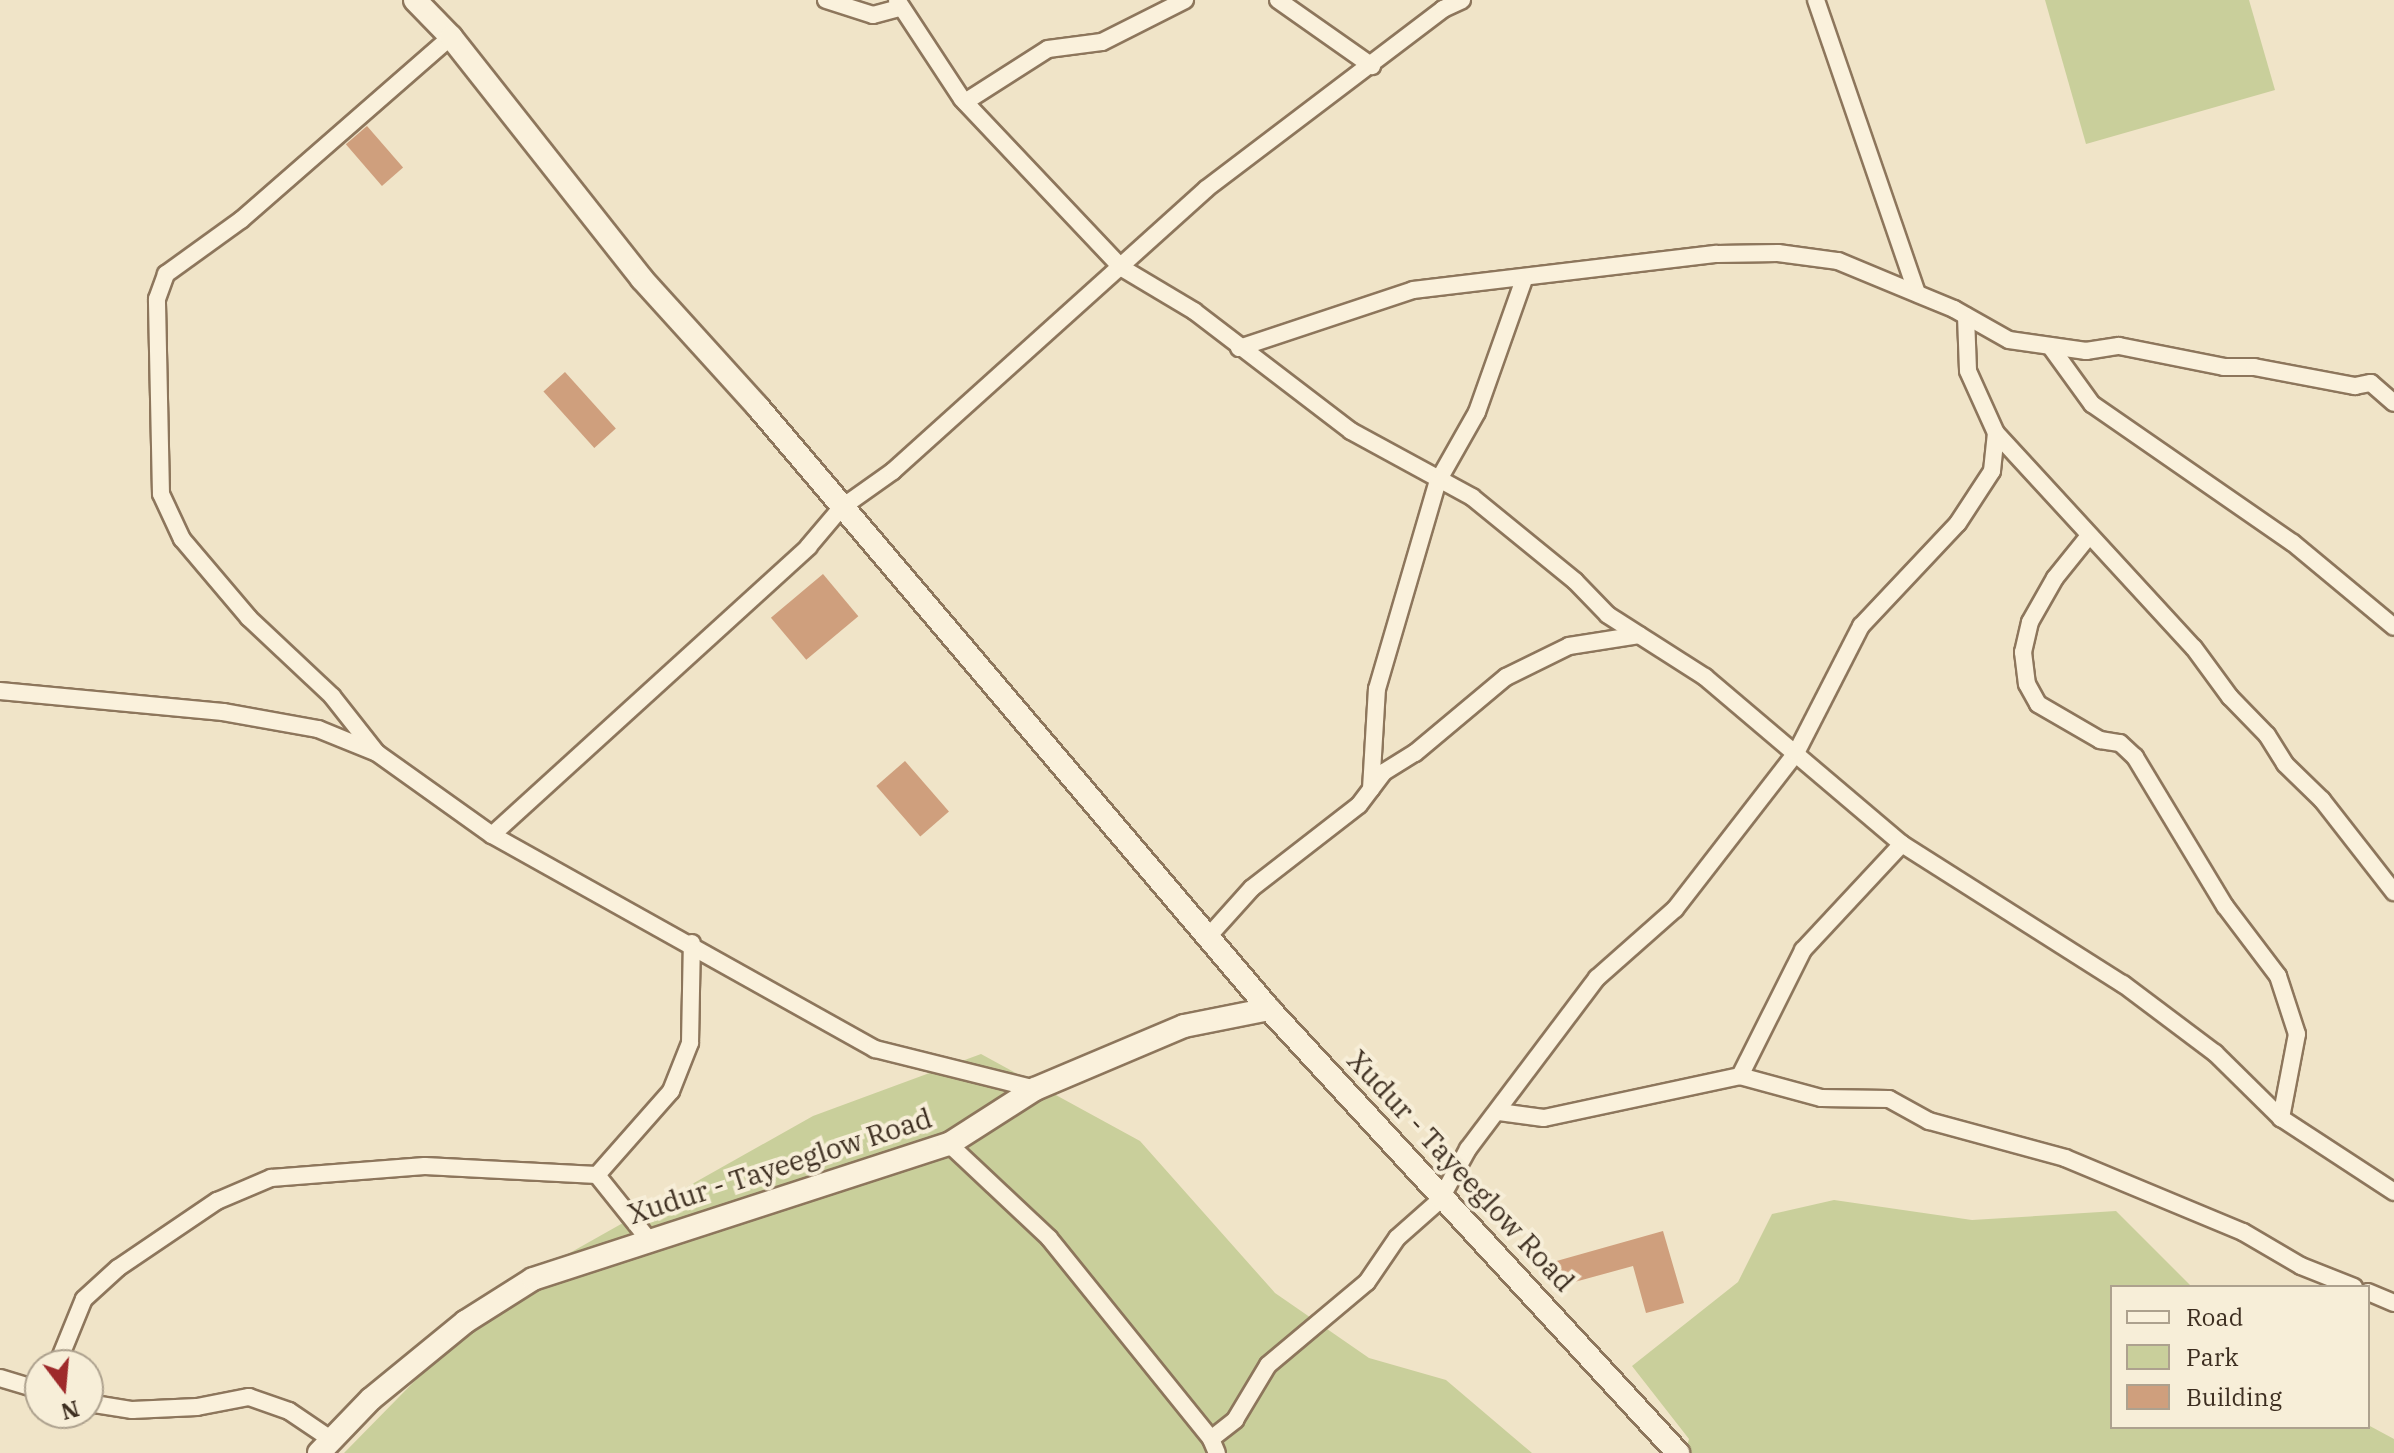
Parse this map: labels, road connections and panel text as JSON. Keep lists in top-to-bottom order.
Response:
{
  "streets": {
    "main road": ["Xudur - Tayeeglow Road"]
  },
  "legend": ["Road", "Park", "Building"],
  "north": "bottom"
}
